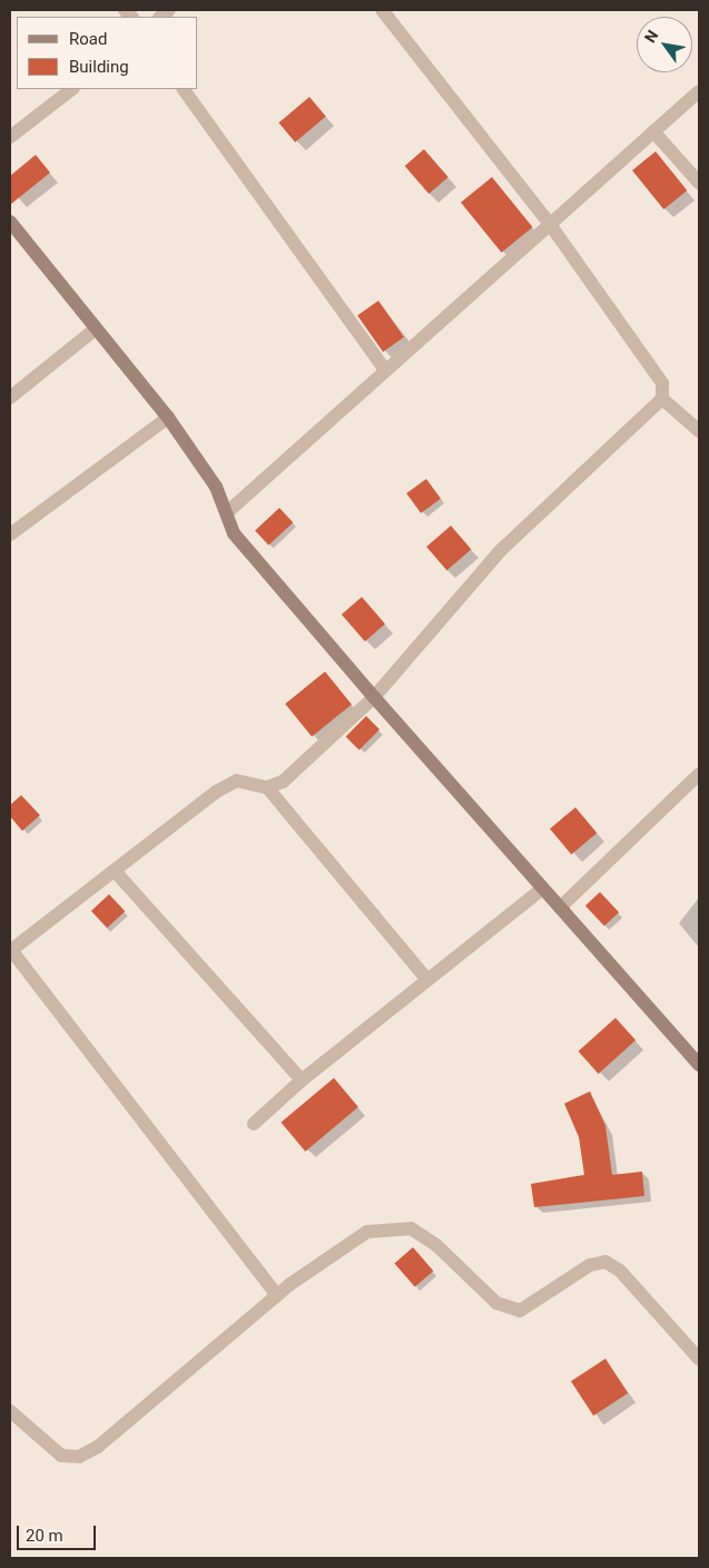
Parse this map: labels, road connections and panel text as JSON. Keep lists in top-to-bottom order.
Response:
{
  "legend": ["Road", "Building"],
  "scale_bar": "20 m",
  "north": "top left"
}
